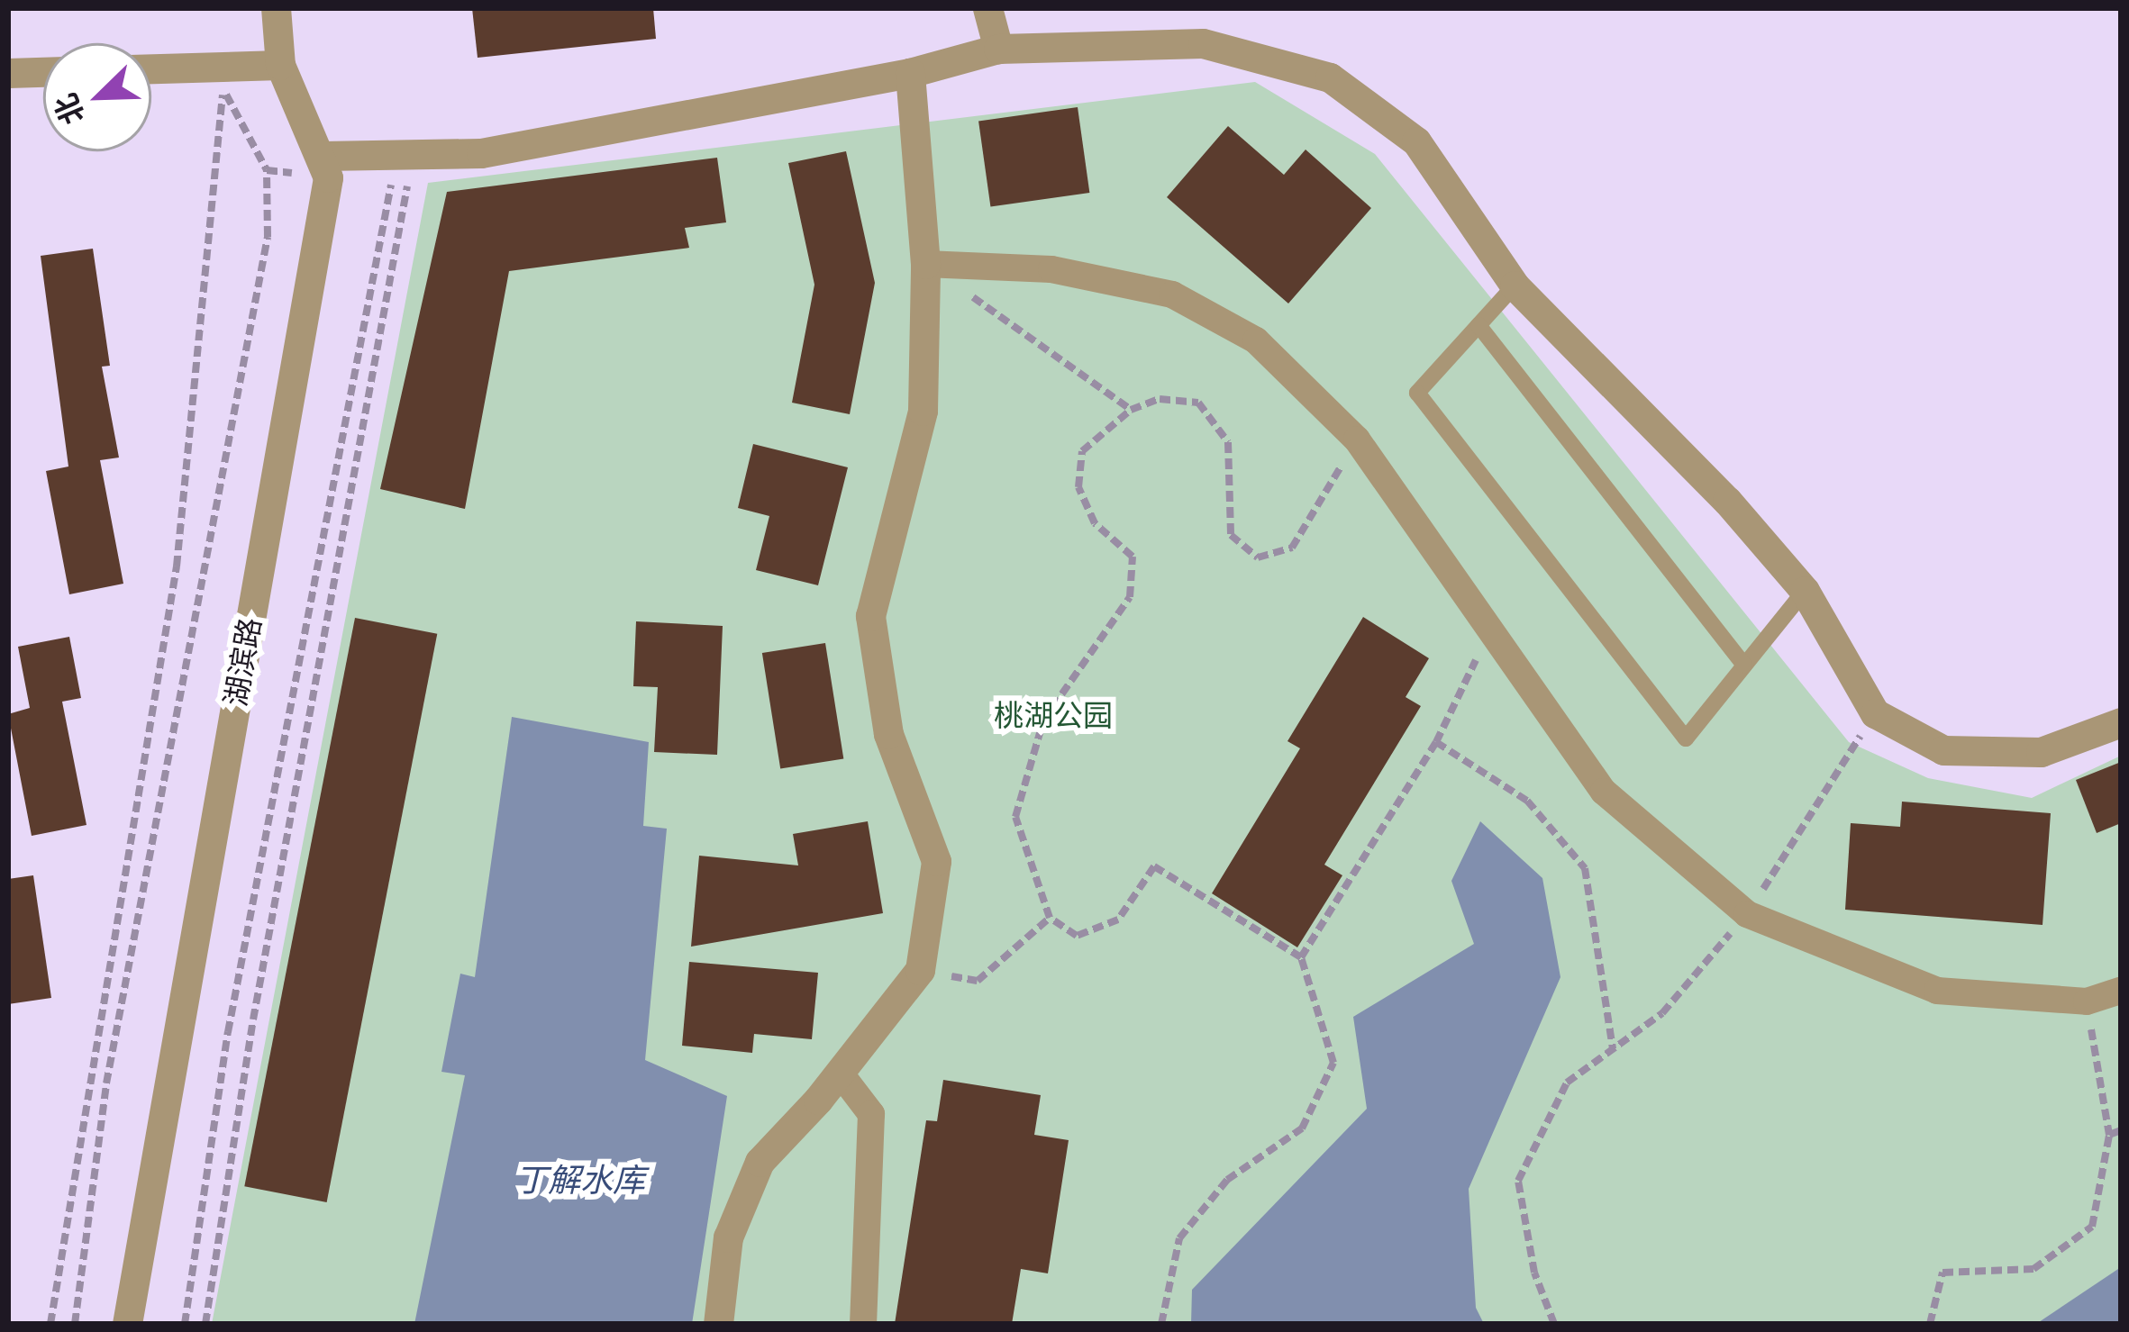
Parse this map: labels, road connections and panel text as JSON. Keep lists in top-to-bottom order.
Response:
{
  "streets": {
    "street": ["湖滨路"]
  },
  "water": ["丁解水库"],
  "parks": ["桃湖公园"],
  "north": "bottom left"
}
